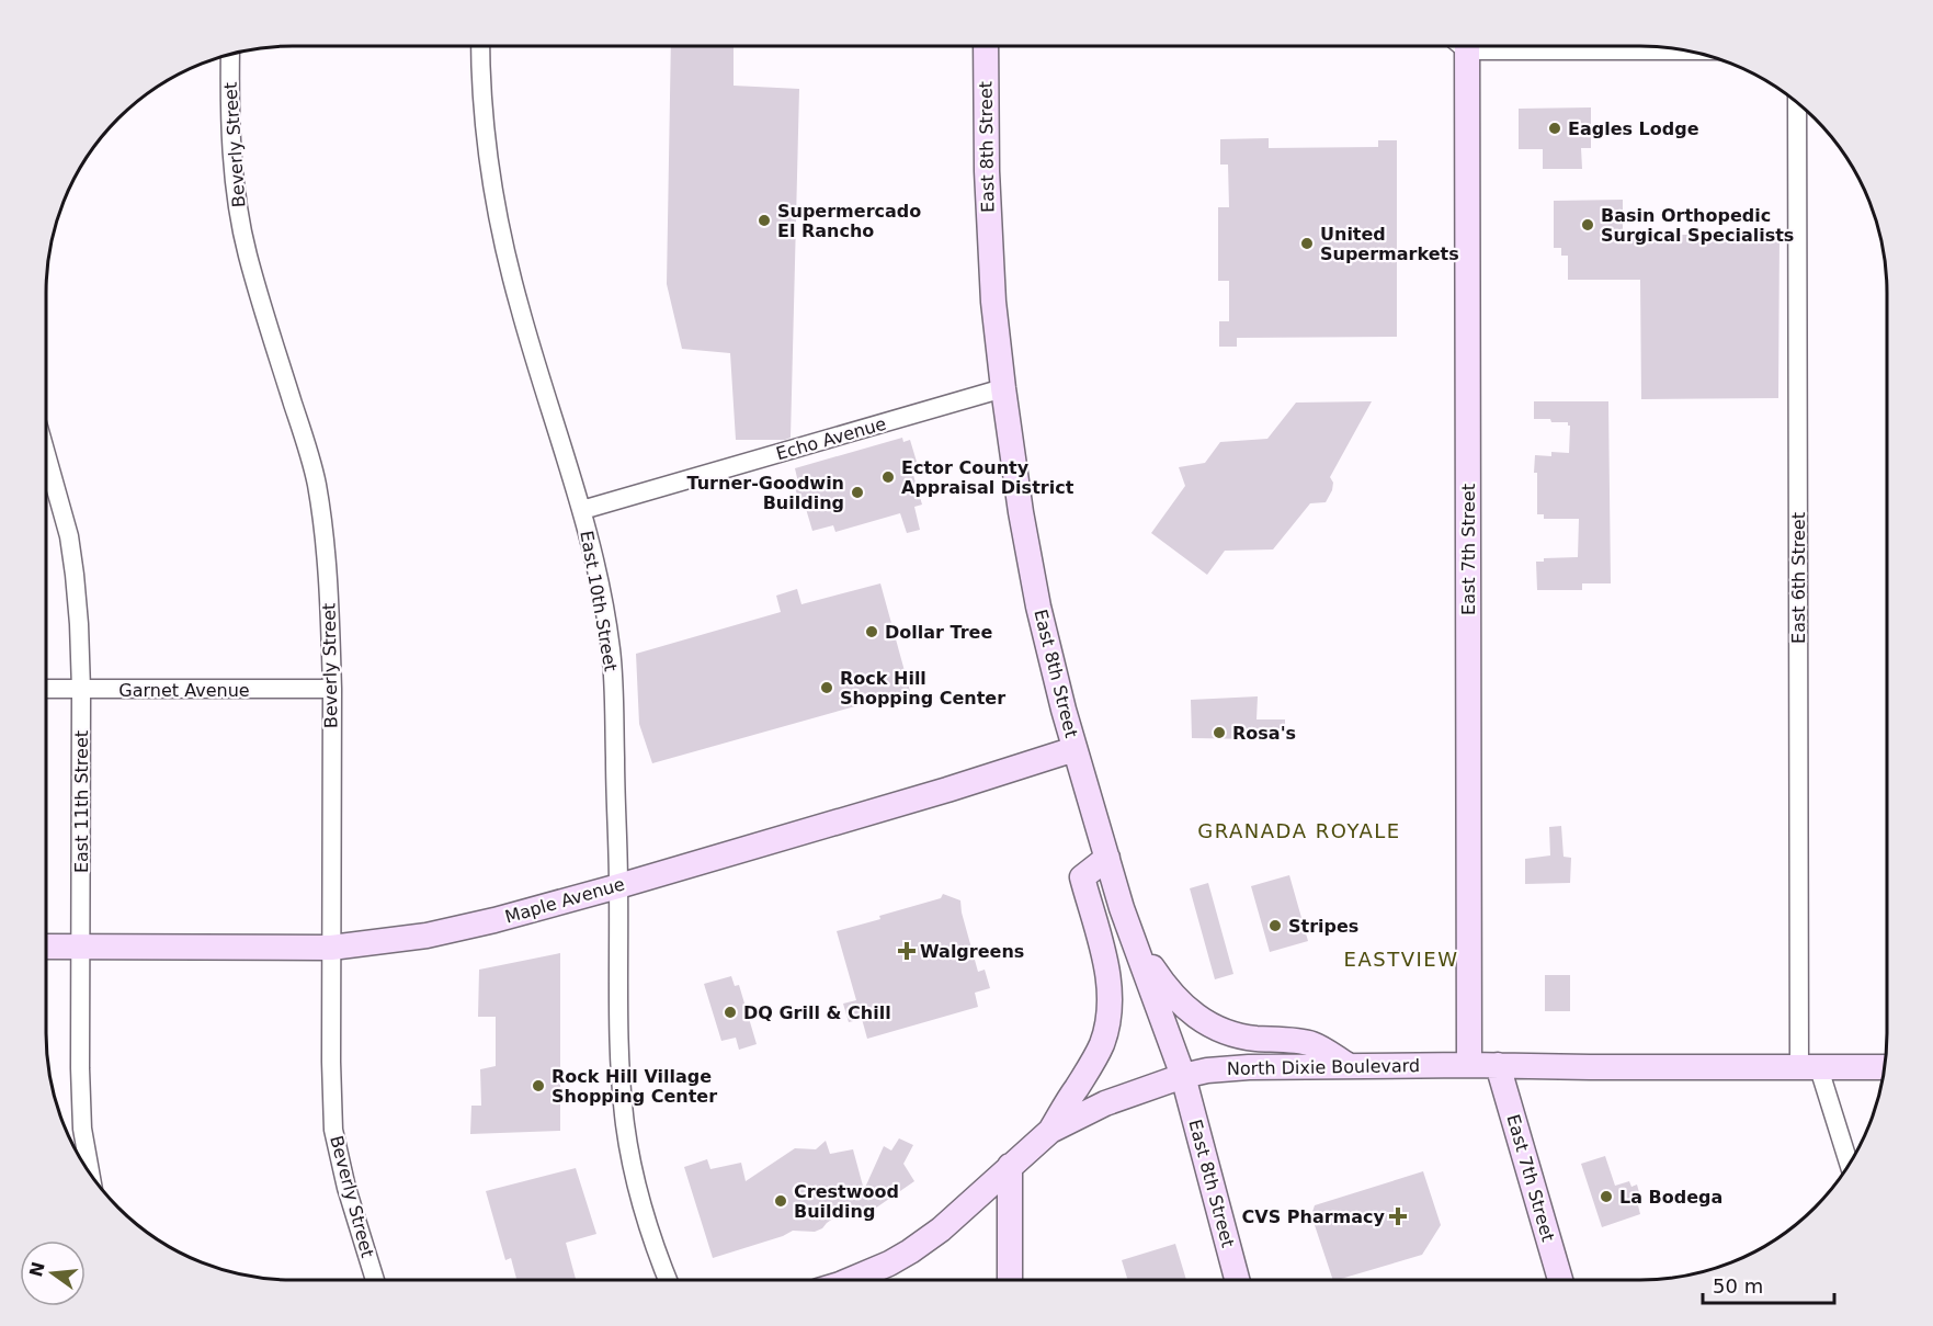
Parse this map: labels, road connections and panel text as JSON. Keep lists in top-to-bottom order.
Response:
{
  "streets": {
    "main road": [
      "East 8th Street",
      "East 7th Street",
      "Maple Avenue",
      "North Dixie Boulevard"
    ],
    "street": [
      "Beverly Street",
      "Echo Avenue",
      "East 6th Street",
      "East 10th Street",
      "Garnet Avenue",
      "East 11th Street"
    ]
  },
  "crossings": [
    ["Beverly Street", "Garnet Avenue"],
    ["Beverly Street", "Maple Avenue"],
    ["East 8th Street", "Echo Avenue"],
    ["East 8th Street", "Maple Avenue"],
    ["East 8th Street", "North Dixie Boulevard"],
    ["Echo Avenue", "East 10th Street"],
    ["East 7th Street", "North Dixie Boulevard"],
    ["East 6th Street", "North Dixie Boulevard"],
    ["East 10th Street", "Maple Avenue"],
    ["Garnet Avenue", "East 11th Street"],
    ["East 11th Street", "Maple Avenue"]
  ],
  "districts": ["GRANADA ROYALE", "EASTVIEW"],
  "places": {
    "other": [
      "Eagles Lodge",
      "Supermercado El Rancho",
      "Basin Orthopedic Surgical Specialists",
      "United Supermarkets",
      "Ector County Appraisal District",
      "Turner-Goodwin Building",
      "Dollar Tree",
      "Rock Hill Shopping Center",
      "Rosa's",
      "Stripes",
      "DQ Grill & Chill",
      "Rock Hill Village Shopping Center",
      "La Bodega",
      "Crestwood Building"
    ],
    "health": ["Walgreens", "CVS Pharmacy"]
  },
  "scale_bar": "50 m",
  "north": "left"
}
